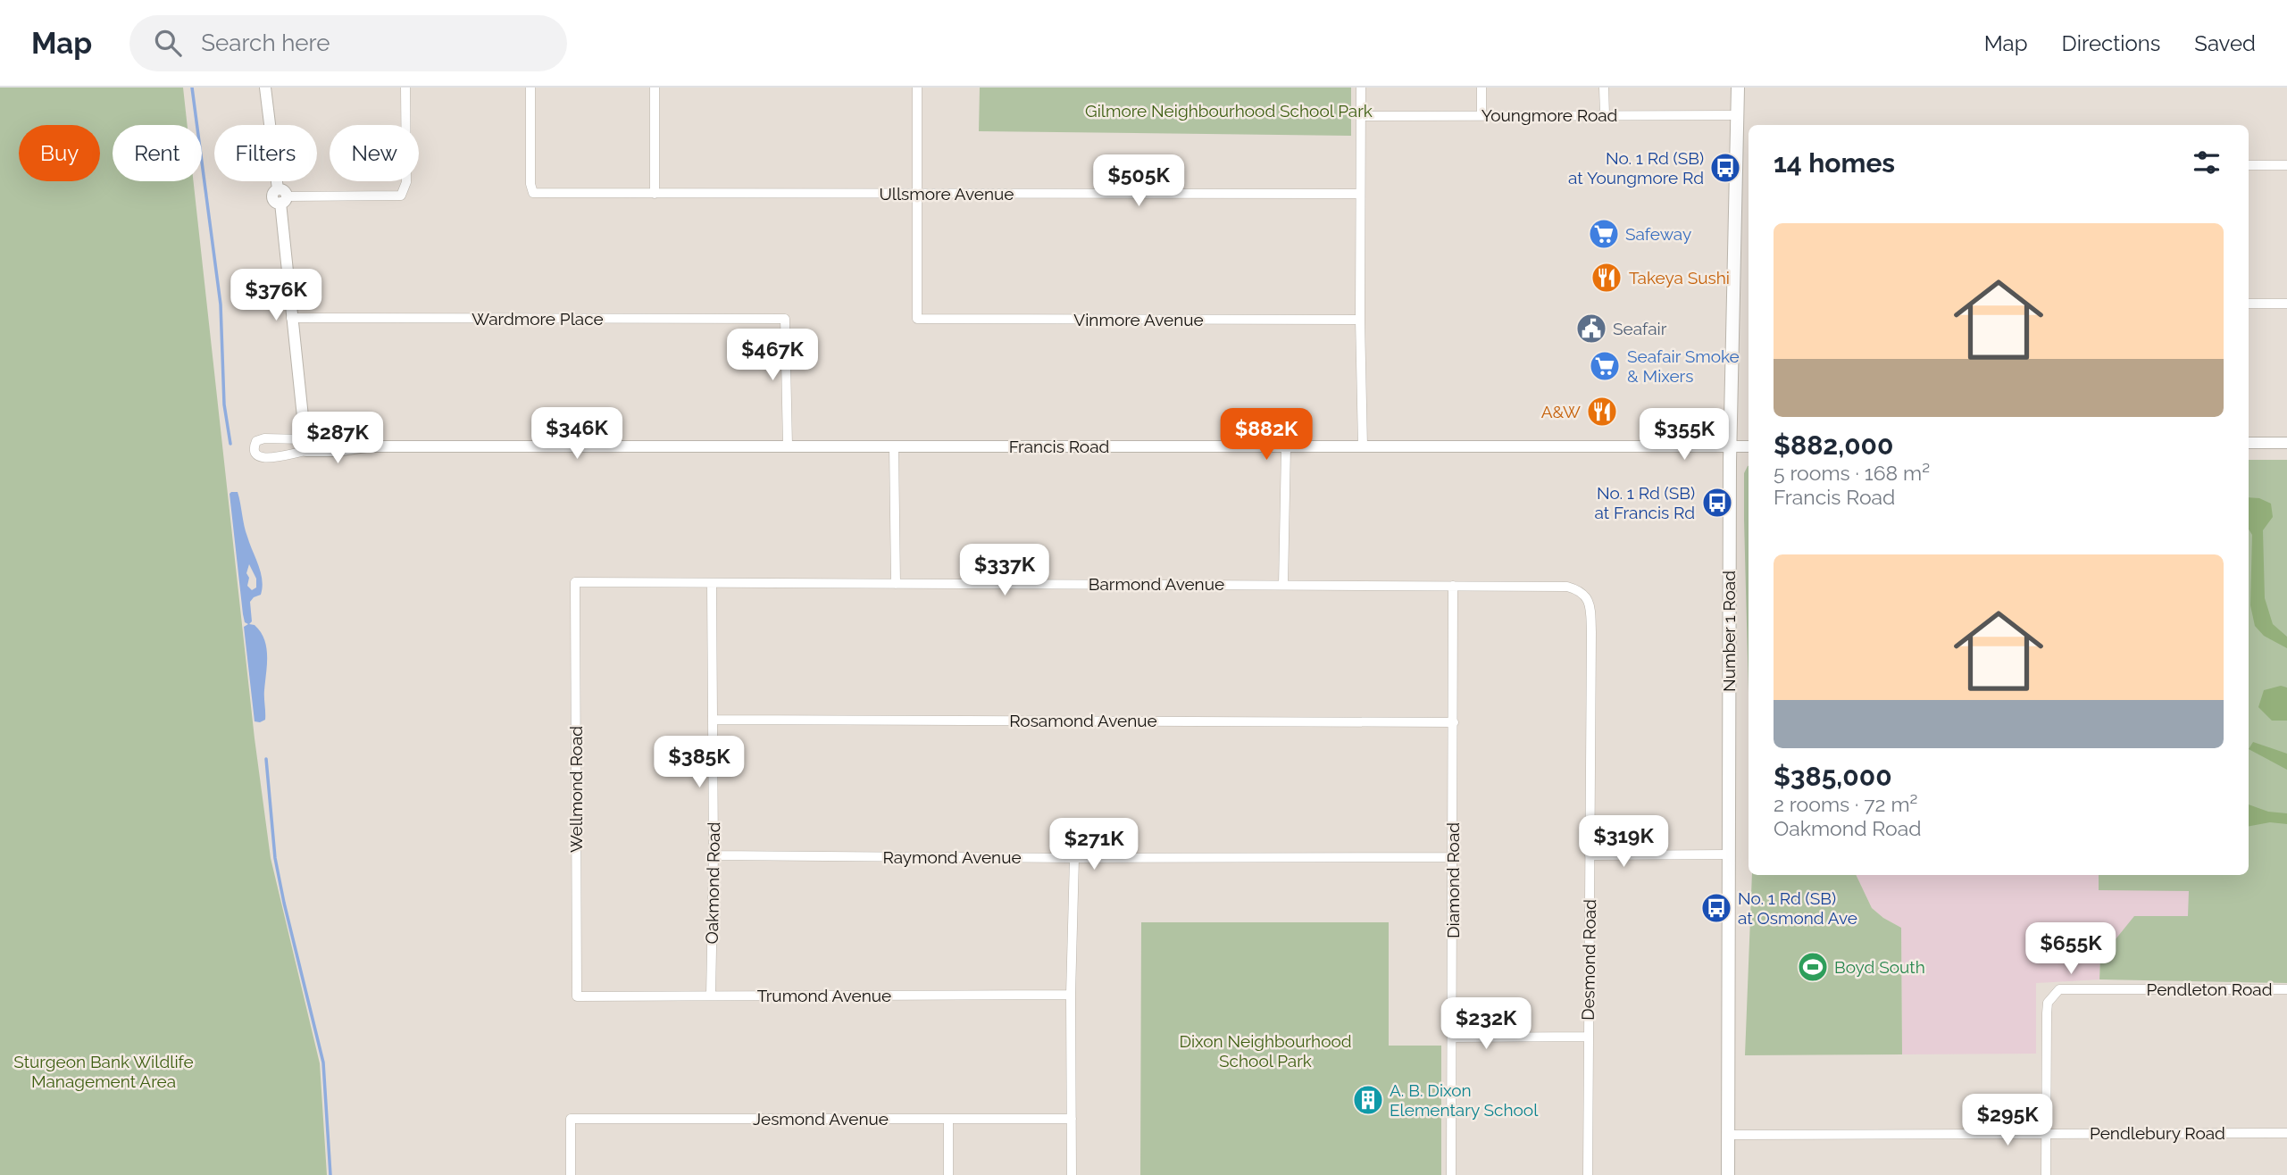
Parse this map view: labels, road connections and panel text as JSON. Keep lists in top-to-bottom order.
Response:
{
  "streets": {
    "main road": ["Number 1 Road"],
    "street": [
      "Youngmore Road",
      "Ullsmore Avenue",
      "Wardmore Place",
      "Vinmore Avenue",
      "Francis Road",
      "Barmond Avenue",
      "Rosamond Avenue",
      "Wellmond Road",
      "Raymond Avenue",
      "Diamond Road",
      "Oakmond Road",
      "Desmond Road",
      "Pendleton Road",
      "Trumond Avenue",
      "Jesmond Avenue",
      "Pendlebury Road"
    ]
  },
  "crossings": [
    ["Youngmore Road", "Number 1 Road"],
    ["Ullsmore Avenue", "Vinmore Avenue"],
    ["Wardmore Place", "Francis Road"],
    ["Francis Road", "Number 1 Road"],
    ["Barmond Avenue", "Wellmond Road"],
    ["Barmond Avenue", "Diamond Road"],
    ["Barmond Avenue", "Oakmond Road"],
    ["Barmond Avenue", "Desmond Road"],
    ["Number 1 Road", "Pendlebury Road"],
    ["Rosamond Avenue", "Diamond Road"],
    ["Rosamond Avenue", "Oakmond Road"],
    ["Wellmond Road", "Trumond Avenue"],
    ["Raymond Avenue", "Diamond Road"],
    ["Raymond Avenue", "Oakmond Road"],
    ["Oakmond Road", "Trumond Avenue"],
    ["Pendleton Road", "Pendlebury Road"]
  ],
  "parks": ["Gilmore Neighbourhood School Park", "Dixon Neighbourhood School Park", "Sturgeon Bank Wildlife Management Area"],
  "places": {
    "bus stop": ["No. 1 Rd (SB) at Youngmore Rd", "No. 1 Rd (SB) at Francis Rd", "No. 1 Rd (SB) at Osmond Ave"],
    "supermarket": ["Safeway", "Seafair Smoke & Mixers"],
    "restaurant": ["Takeya Sushi", "A&W"],
    "public building": ["Seafair"],
    "sports": ["Boyd South"],
    "building": ["A. B. Dixon Elementary School"]
  },
  "page": {
    "header": "Map",
    "search": "Search here",
    "nav": ["Map", "Directions", "Saved"],
    "chip": [
      "Buy",
      "Rent",
      "Filters",
      "New"
    ],
    "heading": "14 homes",
    "price": [
      "$505K",
      "$376K",
      "$467K",
      "$346K",
      "$882K",
      "$355K",
      "$287K",
      "$337K",
      "$385K",
      "$319K",
      "$271K",
      "$655K",
      "$232K",
      "$295K"
    ],
    "list": [
      {
        "name": "$882,000",
        "note": "5 rooms · 168 m² · Francis Road"
      },
      {
        "name": "$385,000",
        "note": "2 rooms · 72 m² · Oakmond Road"
      }
    ]
  }
}
